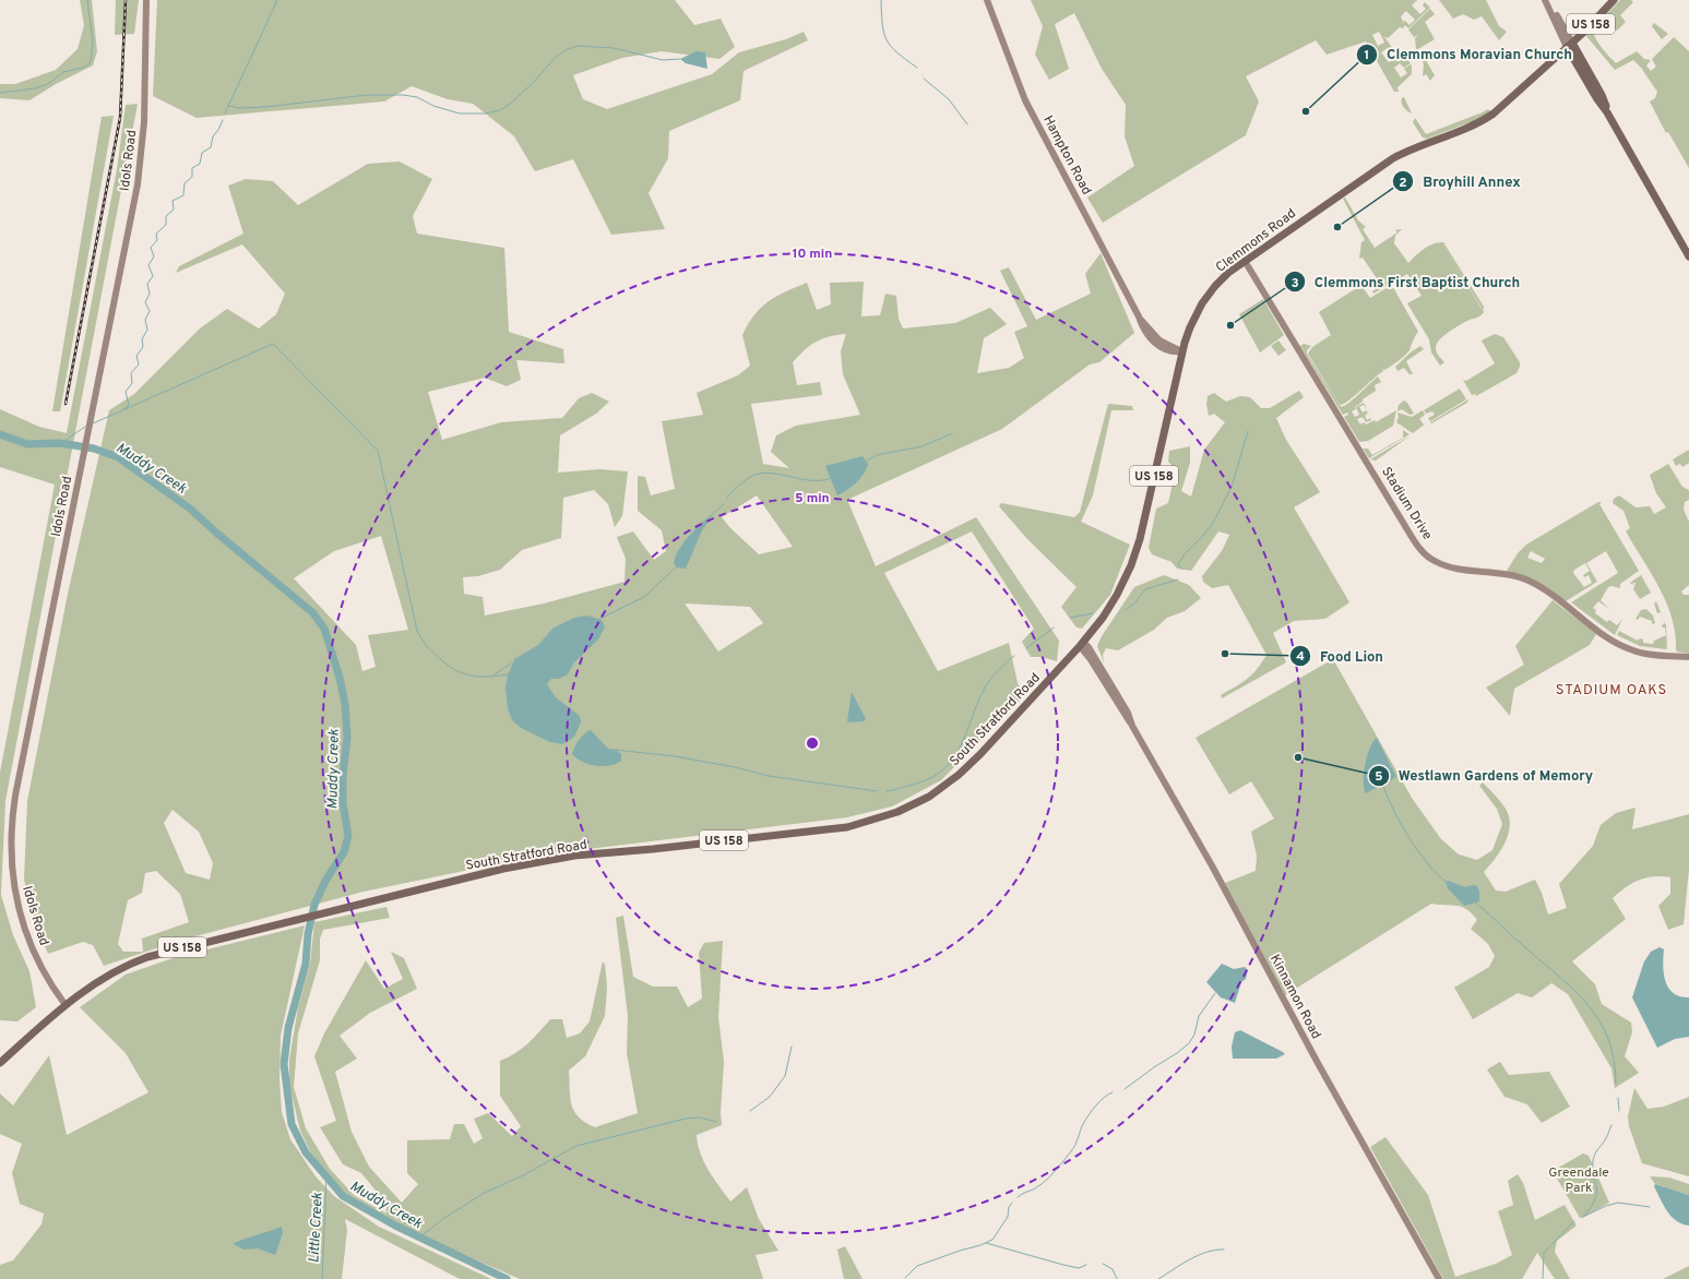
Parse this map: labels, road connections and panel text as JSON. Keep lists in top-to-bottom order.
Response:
{
  "streets": {
    "main road": [
      "US 158",
      "Hampton Road",
      "Idols Road",
      "Clemmons Road",
      "Stadium Drive",
      "South Stratford Road",
      "Kinnamon Road"
    ]
  },
  "crossings": [
    ["Hampton Road", "Clemmons Road"],
    ["Idols Road", "South Stratford Road"],
    ["Clemmons Road", "Stadium Drive"],
    ["Clemmons Road", "South Stratford Road"],
    ["Clemmons Road", "Kinnamon Road"],
    ["South Stratford Road", "Kinnamon Road"]
  ],
  "districts": ["STADIUM OAKS"],
  "water": ["Muddy Creek", "Little Creek"],
  "parks": ["Greendale Park"],
  "places": [
    "Clemmons Moravian Church",
    "Broyhill Annex",
    "Clemmons First Baptist Church",
    "Food Lion",
    "Westlawn Gardens of Memory"
  ],
  "rings": ["10 min", "5 min"]
}
